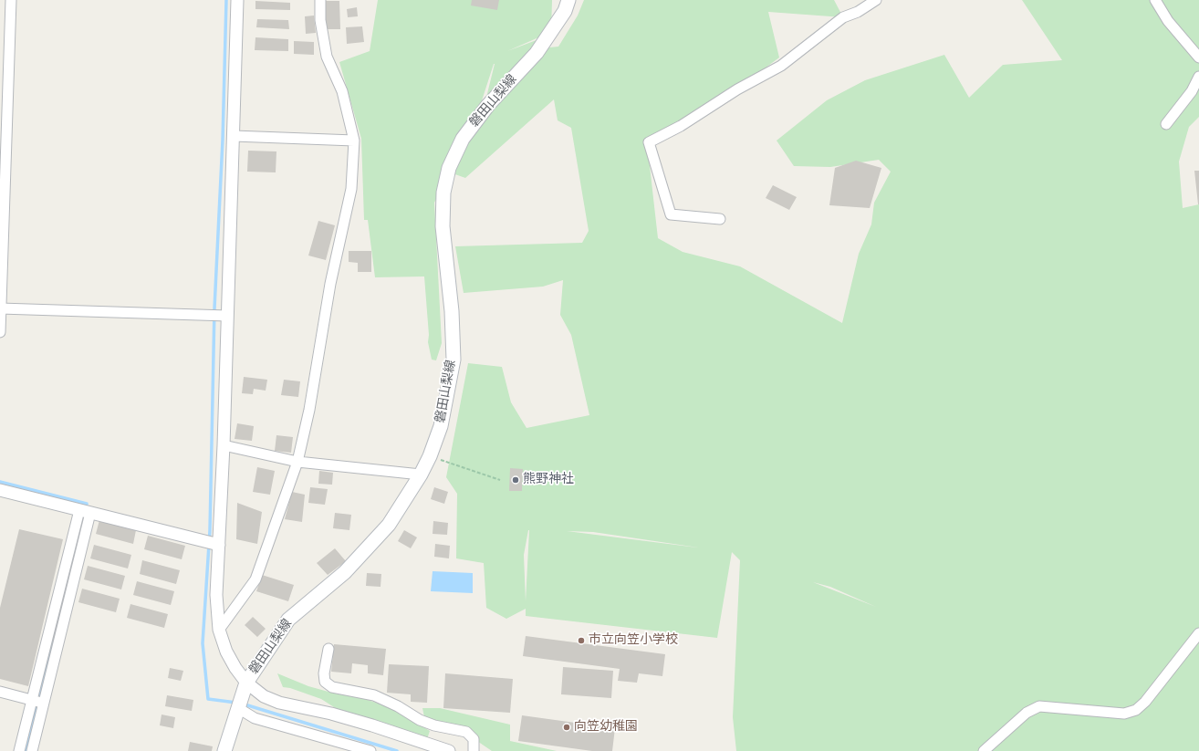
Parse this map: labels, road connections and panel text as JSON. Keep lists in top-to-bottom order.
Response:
{
  "streets": {
    "main road": ["磐田山梨線"]
  },
  "places": ["熊野神社", "市立向笠小学校", "向笠幼稚園"]
}
